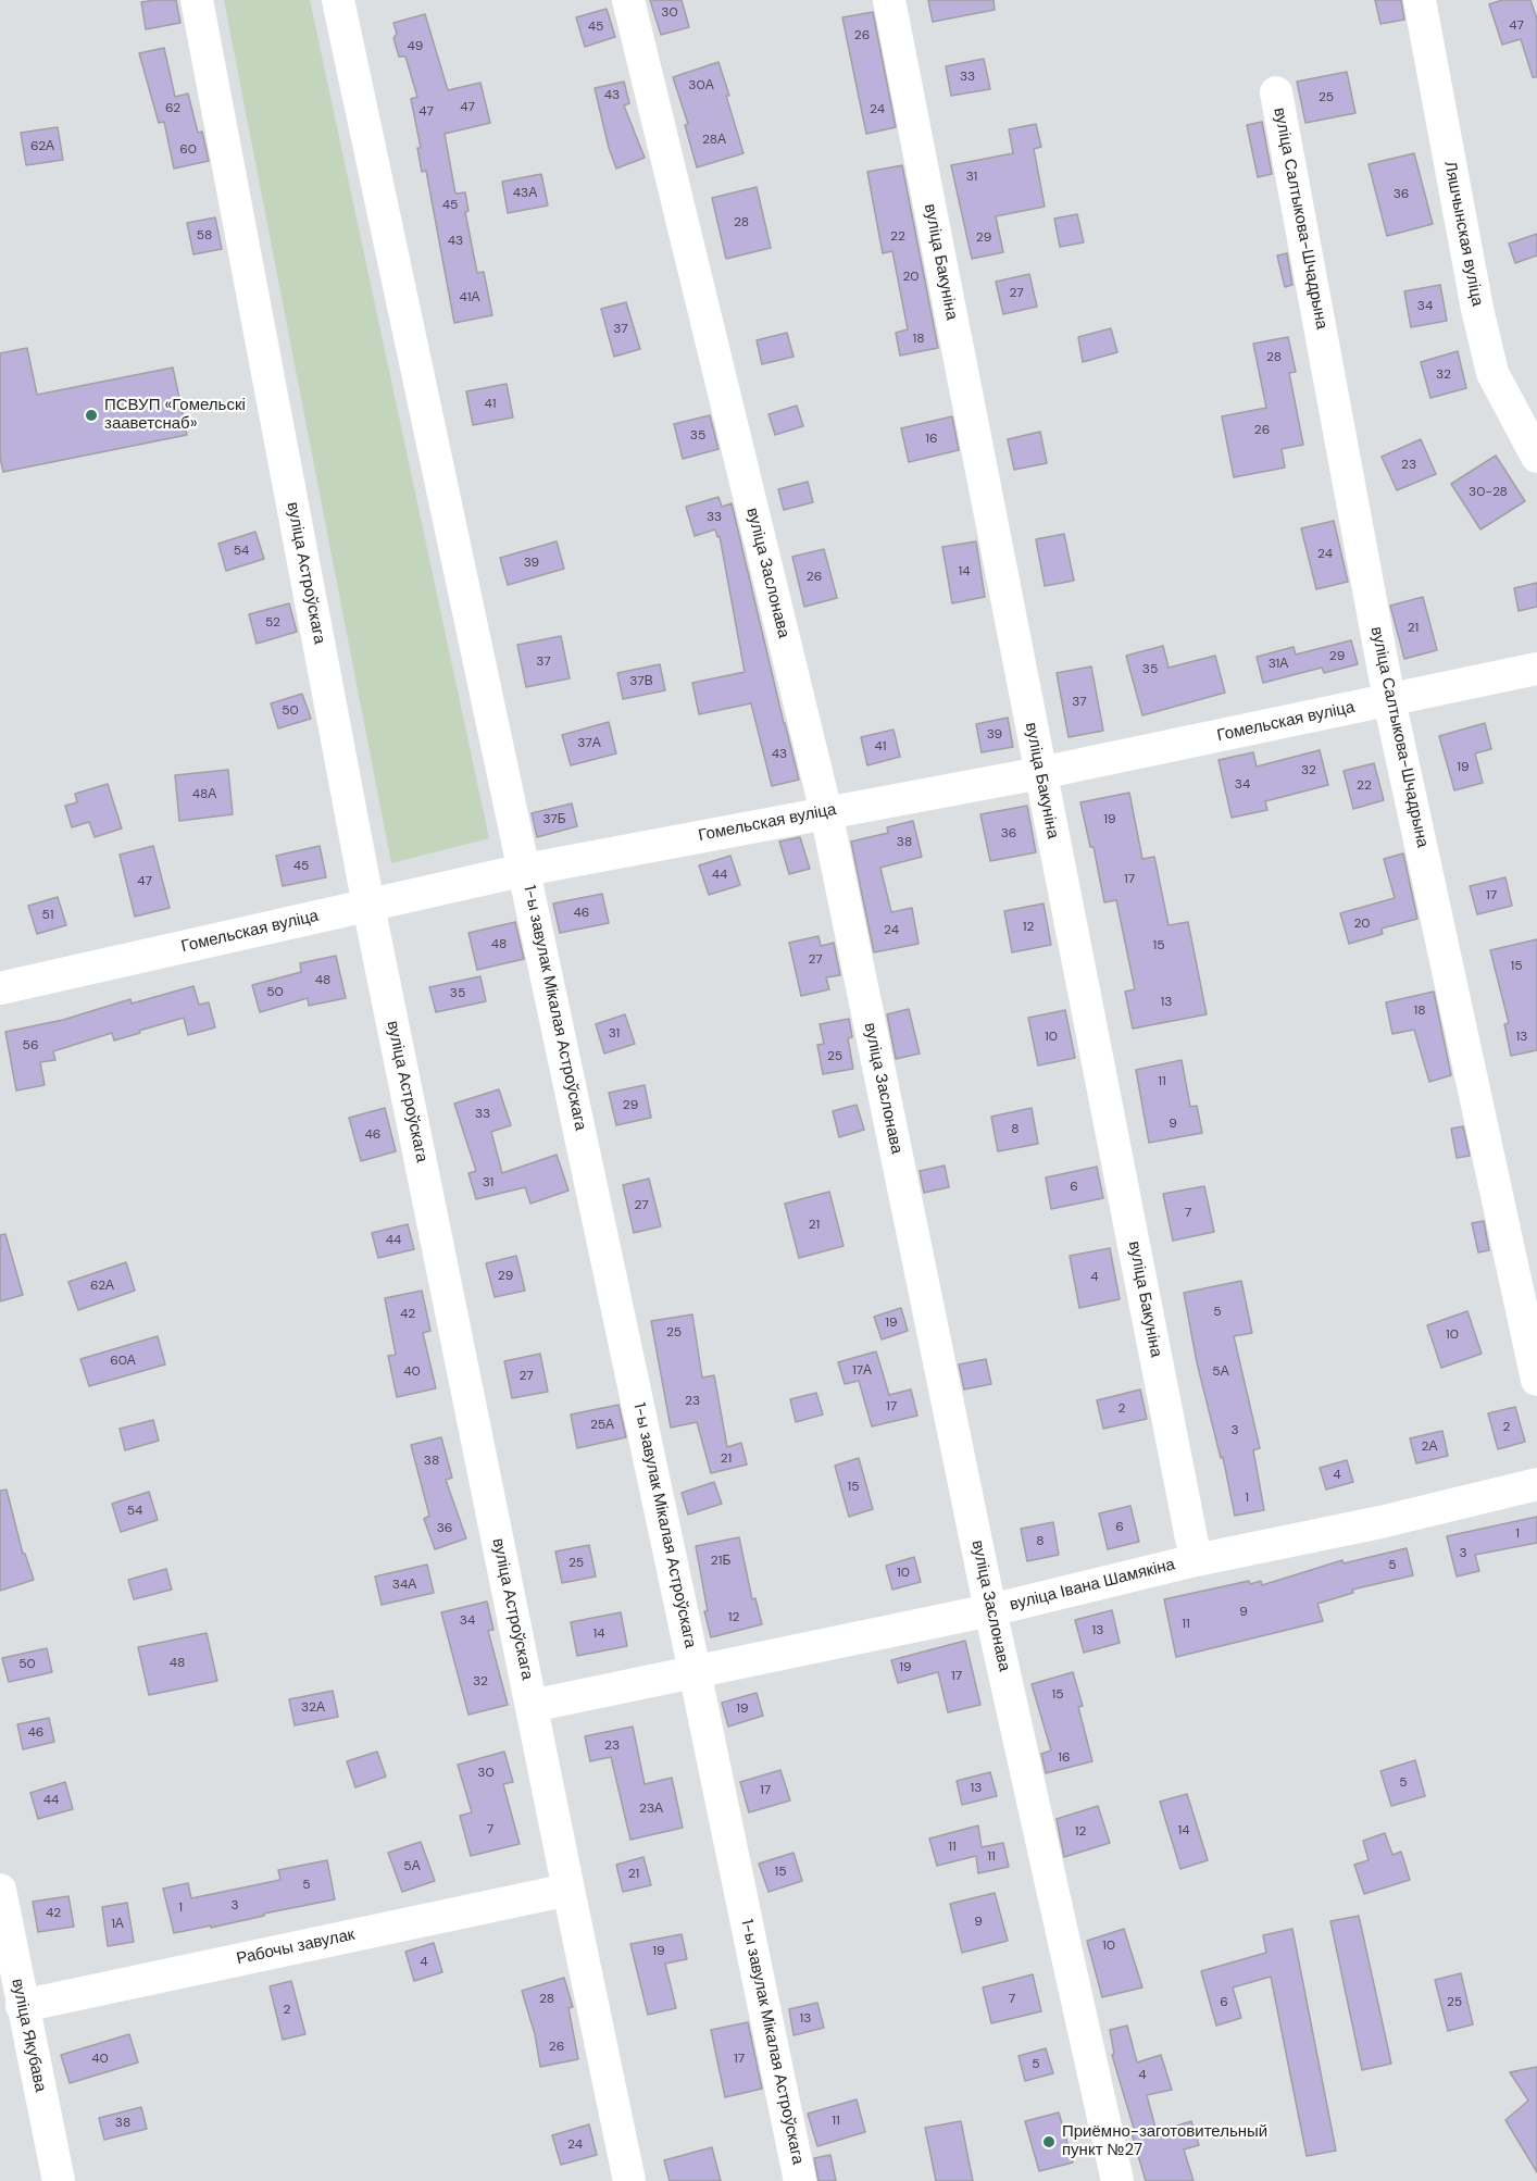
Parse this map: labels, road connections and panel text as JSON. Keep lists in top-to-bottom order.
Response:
{
  "streets": {
    "street": [
      "вуліца Салтыкова-Шчадрына",
      "Ляшчынская вуліца",
      "вуліца Бакуніна",
      "вуліца Астроўскага",
      "вуліца Заслонава",
      "Гомельская вуліца",
      "1-ы завулак Мікалая Астроўскага",
      "вуліца Івана Шамякіна",
      "Рабочы завулак",
      "вуліца Якубава"
    ]
  },
  "crossings": [
    ["вуліца Салтыкова-Шчадрына", "Гомельская вуліца"],
    ["вуліца Бакуніна", "Гомельская вуліца"],
    ["вуліца Бакуніна", "вуліца Івана Шамякіна"],
    ["вуліца Астроўскага", "Гомельская вуліца"],
    ["вуліца Астроўскага", "вуліца Івана Шамякіна"],
    ["вуліца Астроўскага", "Рабочы завулак"],
    ["вуліца Заслонава", "Гомельская вуліца"],
    ["вуліца Заслонава", "вуліца Івана Шамякіна"],
    ["Гомельская вуліца", "1-ы завулак Мікалая Астроўскага"],
    ["1-ы завулак Мікалая Астроўскага", "вуліца Івана Шамякіна"],
    ["Рабочы завулак", "вуліца Якубава"]
  ],
  "places": ["ПСВУП «Гомельскі зааветснаб»", "Приёмно-заготовительный пункт №27"],
  "house_numbers": [
    "30",
    "47",
    "45",
    "26",
    "49",
    "33",
    "30А",
    "43",
    "25",
    "47",
    "62",
    "24",
    "47",
    "28А",
    "62А",
    "60",
    "31",
    "43А",
    "36",
    "45",
    "28",
    "58",
    "22",
    "29",
    "43",
    "20",
    "27",
    "41А",
    "34",
    "37",
    "18",
    "28",
    "32",
    "41",
    "26",
    "35",
    "16",
    "23",
    "30-28",
    "33",
    "54",
    "24",
    "39",
    "14",
    "26",
    "52",
    "21",
    "29",
    "37",
    "31А",
    "35",
    "37В",
    "37",
    "50",
    "39",
    "37А",
    "41",
    "43",
    "19",
    "32",
    "34",
    "22",
    "48А",
    "37Б",
    "19",
    "36",
    "38",
    "45",
    "44",
    "17",
    "47",
    "17",
    "46",
    "51",
    "20",
    "12",
    "24",
    "48",
    "15",
    "27",
    "15",
    "48",
    "50",
    "35",
    "13",
    "18",
    "31",
    "10",
    "13",
    "56",
    "25",
    "11",
    "29",
    "33",
    "9",
    "8",
    "46",
    "31",
    "6",
    "27",
    "7",
    "21",
    "44",
    "29",
    "4",
    "62А",
    "5",
    "42",
    "19",
    "25",
    "10",
    "60А",
    "17А",
    "40",
    "5А",
    "27",
    "23",
    "17",
    "2",
    "25А",
    "2",
    "3",
    "2А",
    "21",
    "38",
    "4",
    "15",
    "1",
    "54",
    "6",
    "36",
    "1",
    "8",
    "3",
    "21Б",
    "25",
    "5",
    "10",
    "34А",
    "9",
    "12",
    "34",
    "11",
    "13",
    "14",
    "48",
    "50",
    "19",
    "17",
    "32",
    "15",
    "32А",
    "19",
    "46",
    "23",
    "16",
    "30",
    "5",
    "13",
    "17",
    "44",
    "23А",
    "7",
    "14",
    "12",
    "11",
    "11",
    "5А",
    "15",
    "21",
    "5",
    "3",
    "1",
    "42",
    "9",
    "1А",
    "10",
    "19",
    "4",
    "28",
    "7",
    "6",
    "25",
    "2",
    "13",
    "26",
    "40",
    "17",
    "5",
    "4",
    "11",
    "38",
    "24"
  ]
}
